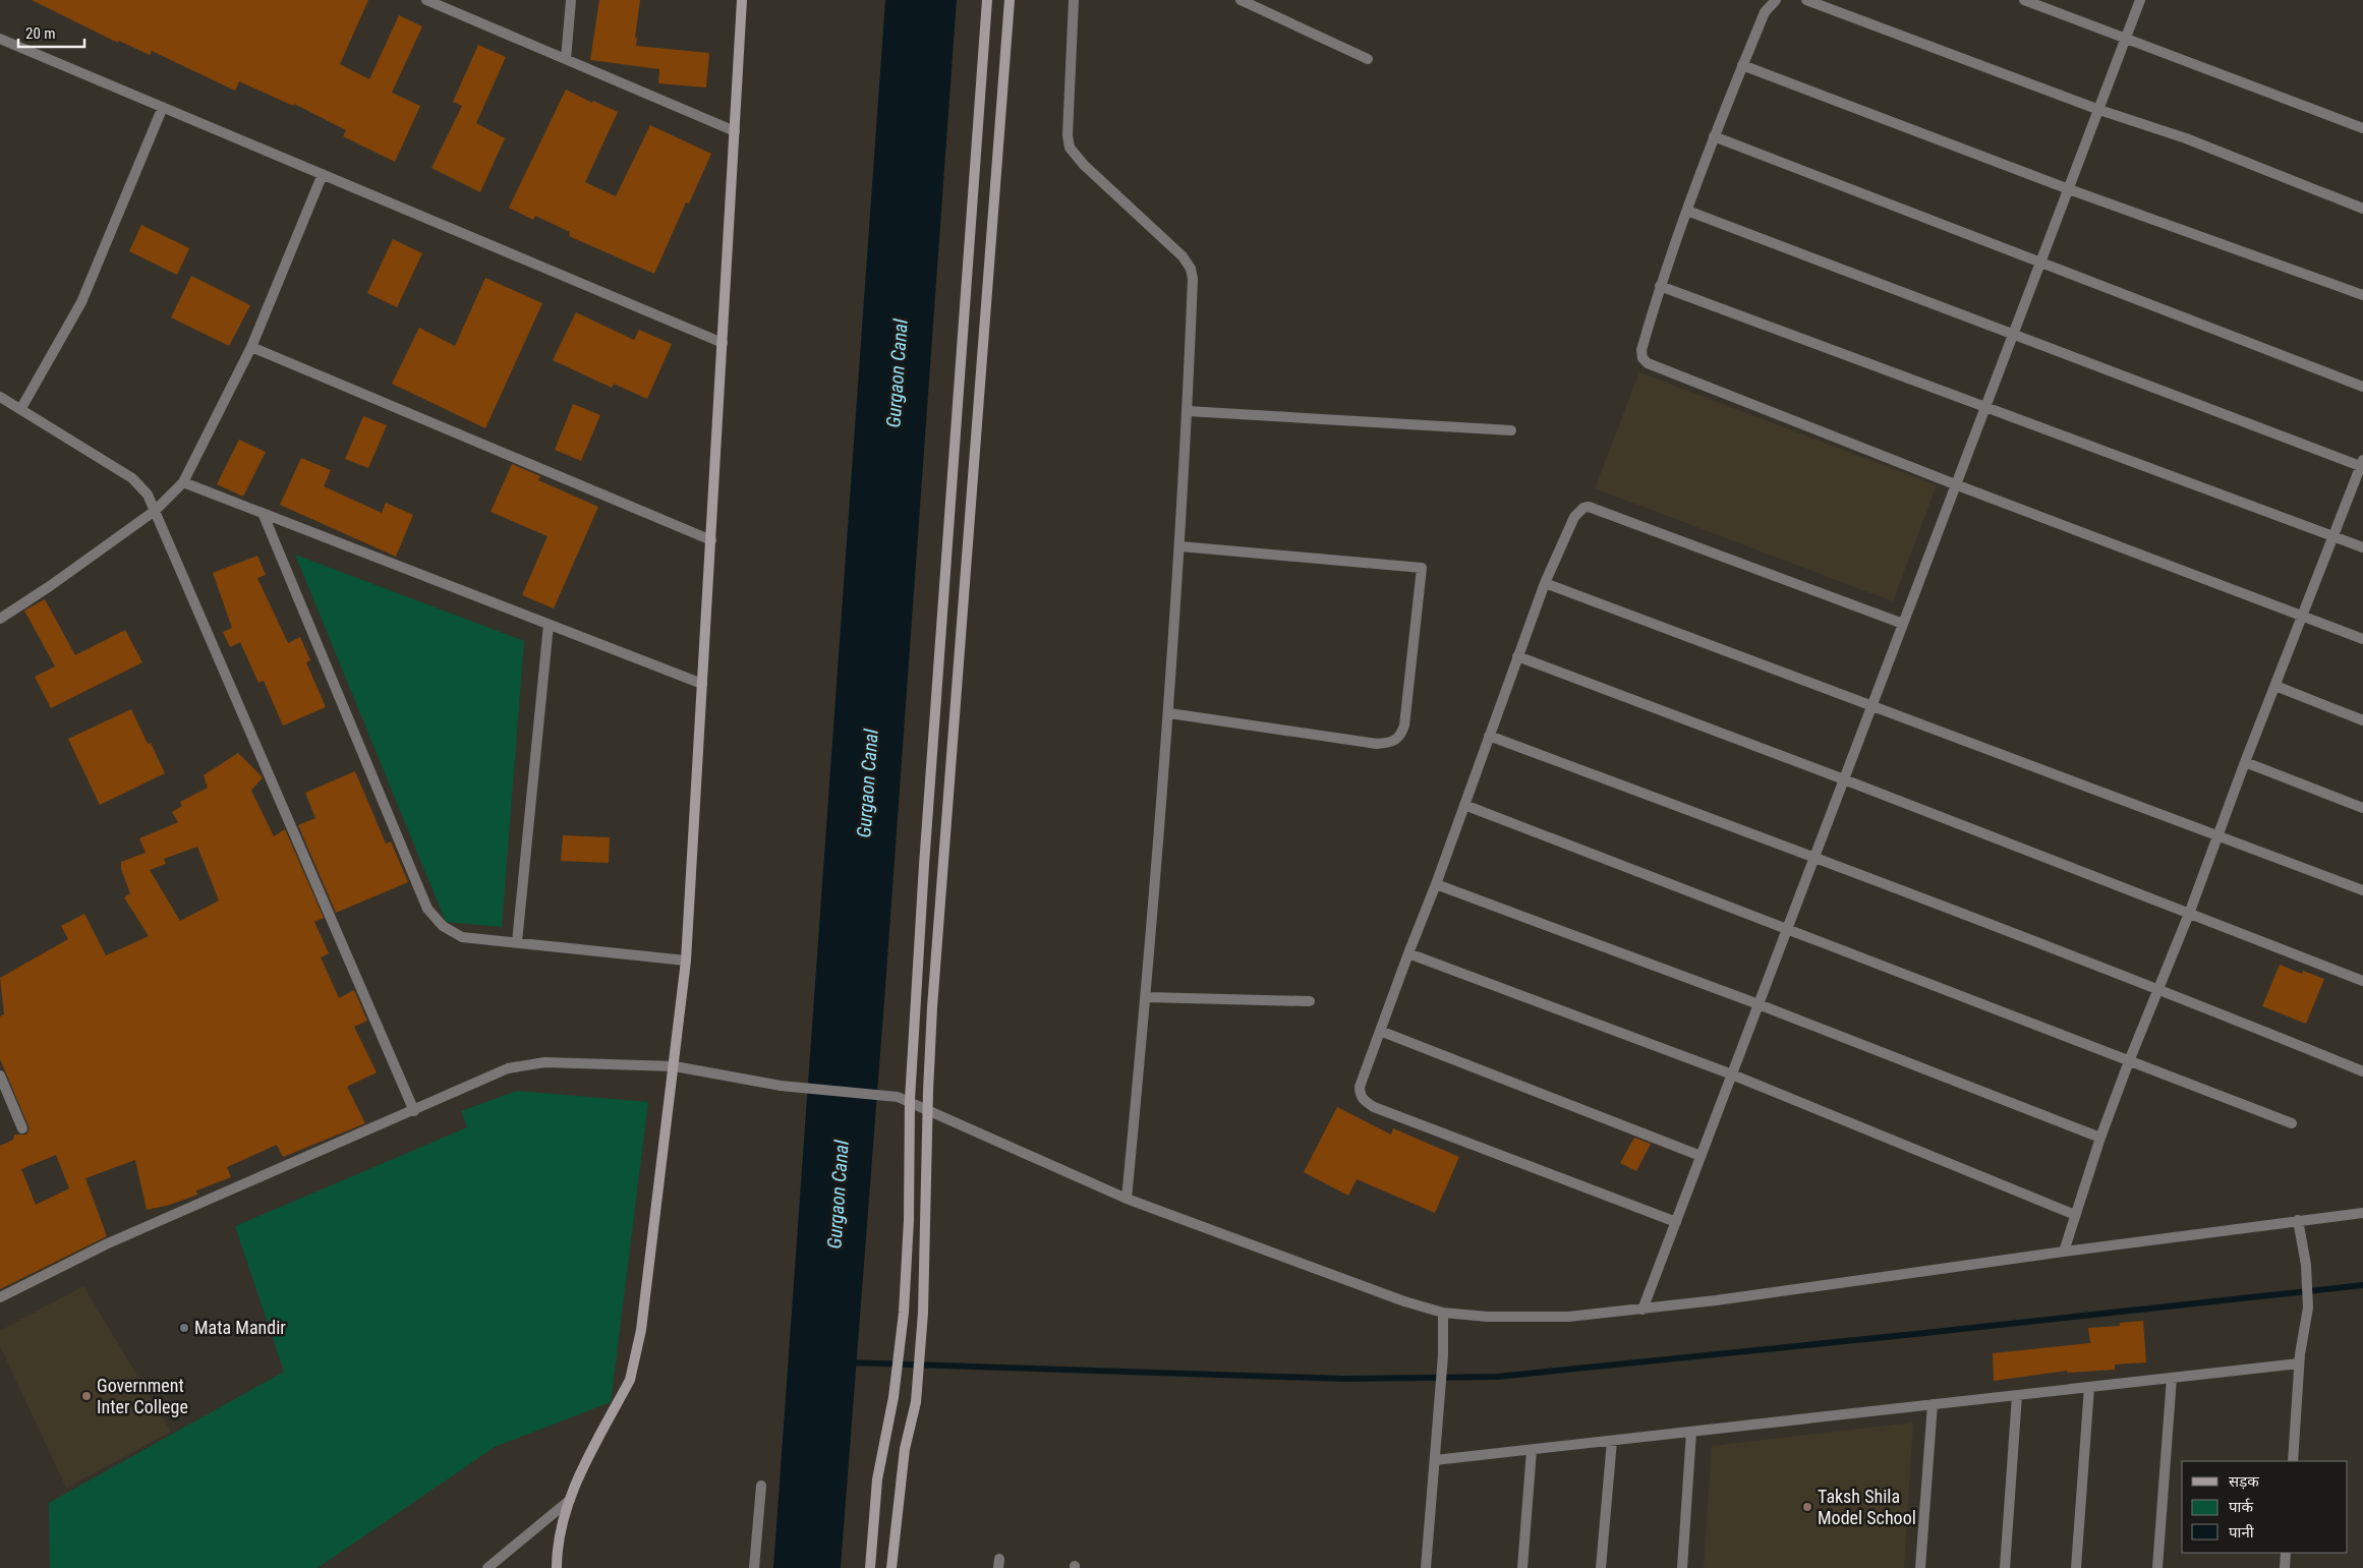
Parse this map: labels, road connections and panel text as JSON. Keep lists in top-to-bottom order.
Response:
{
  "water": ["Gurgaon Canal"],
  "places": ["Mata Mandir", "Government Inter College", "Taksh Shila Model School"],
  "legend": ["सड़क", "पार्क", "पानी"],
  "scale_bar": "20 m"
}
